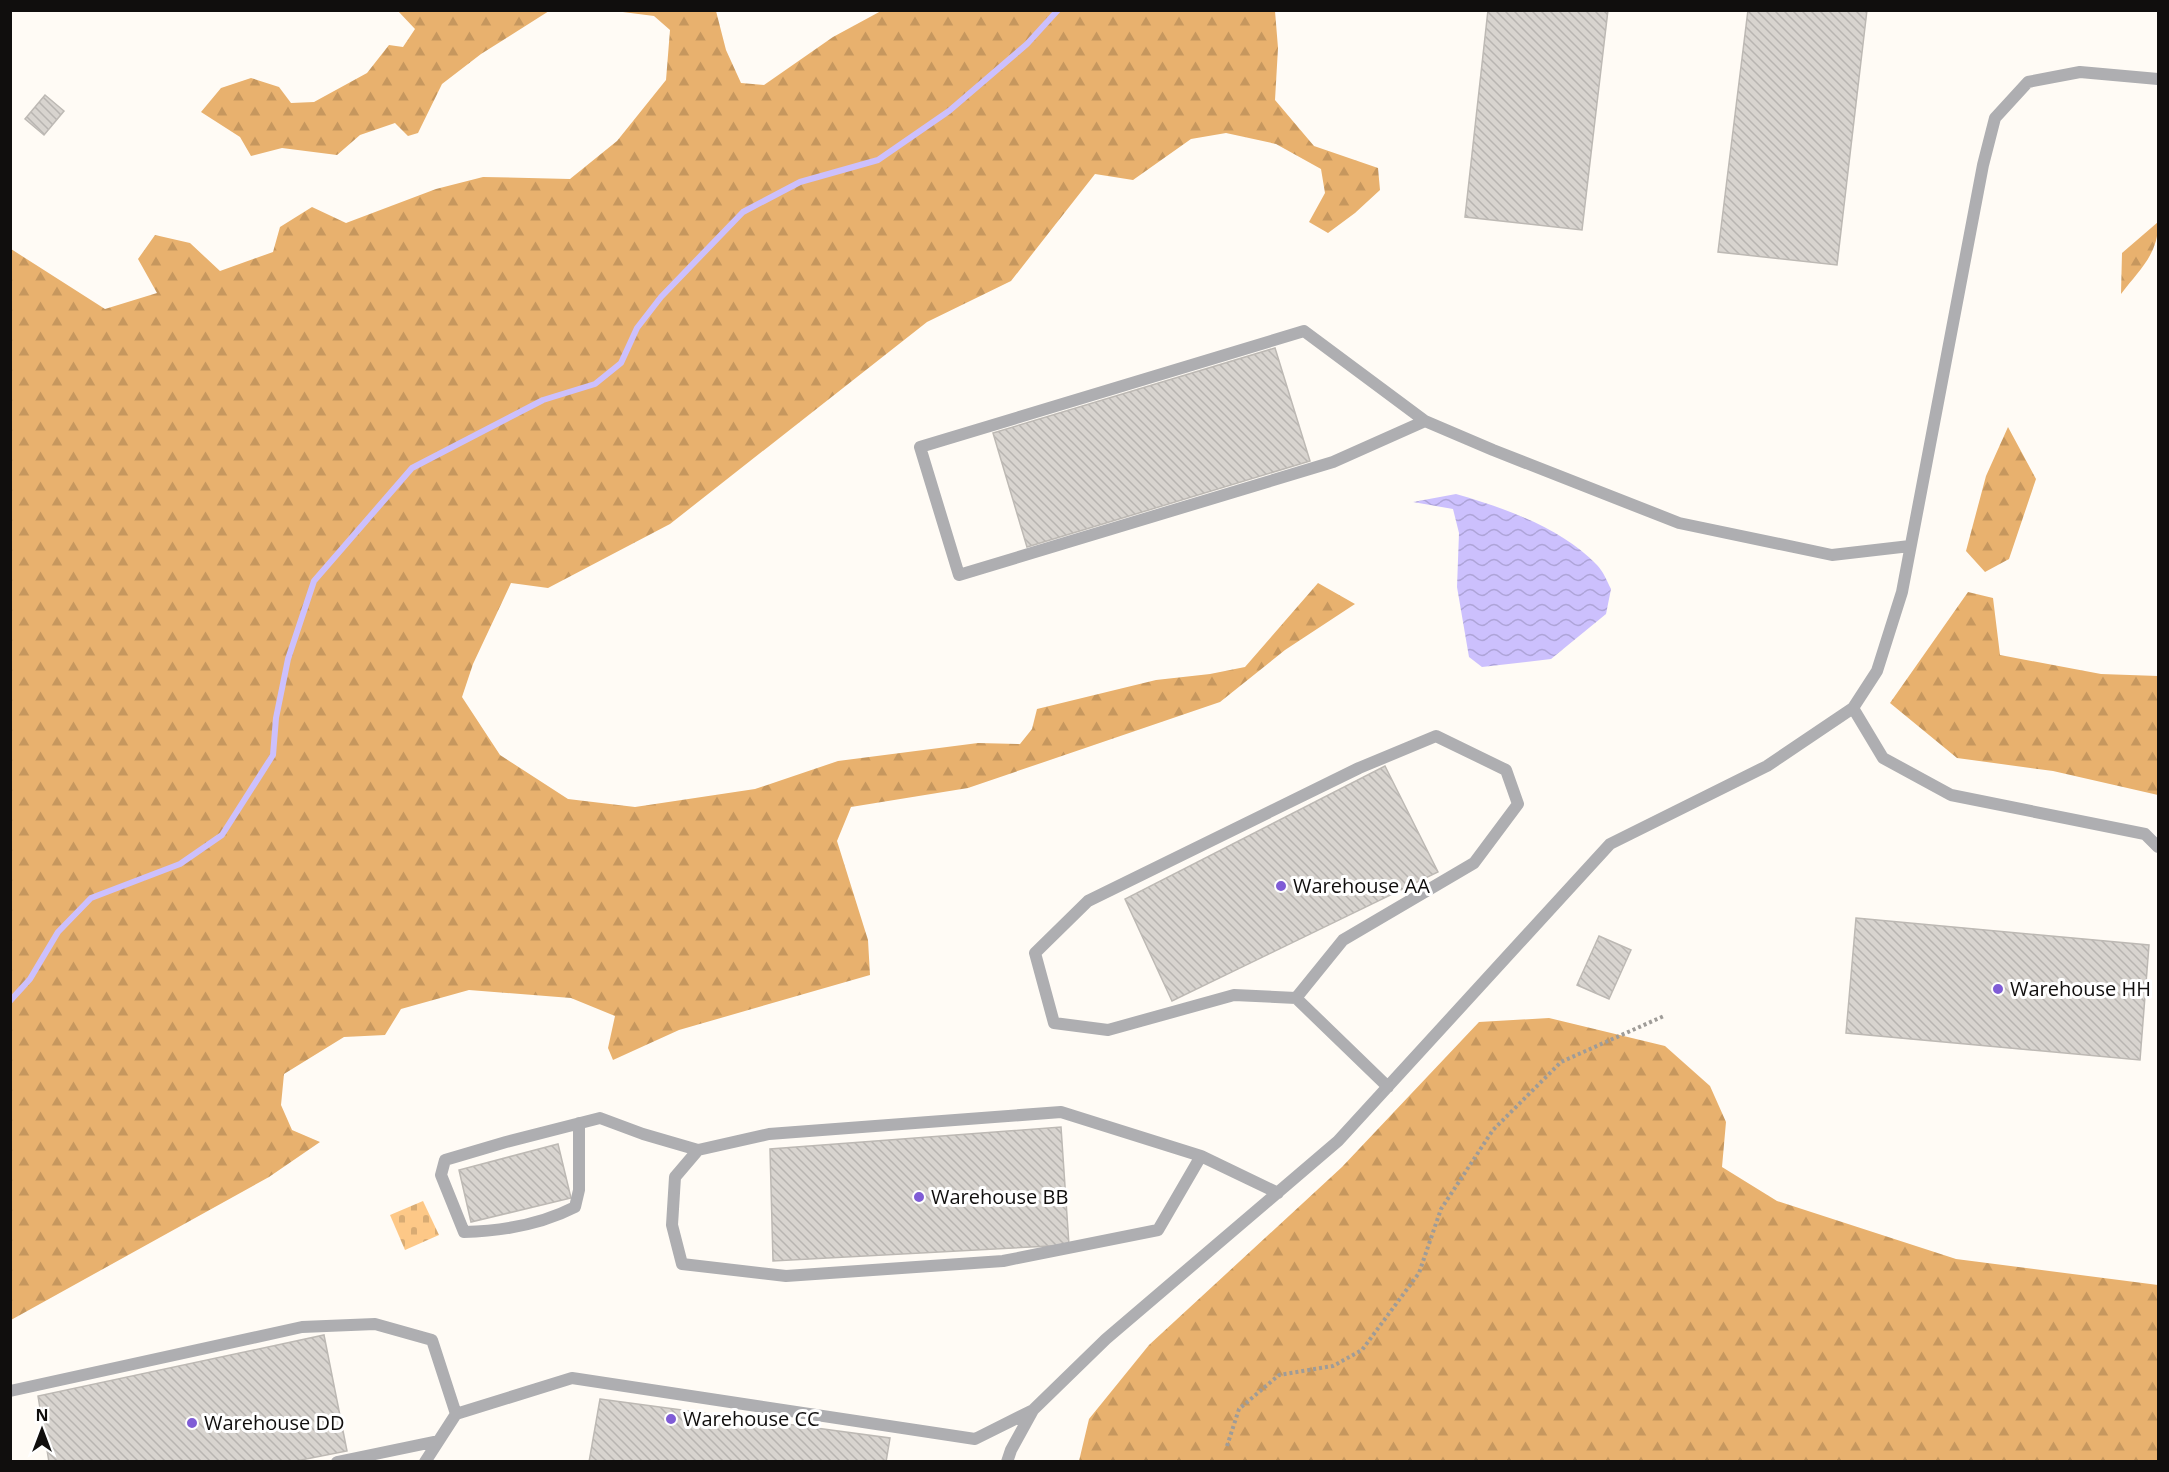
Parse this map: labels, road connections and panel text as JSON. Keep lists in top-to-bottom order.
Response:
{
  "places": [
    "Warehouse AA",
    "Warehouse HH",
    "Warehouse BB",
    "Warehouse CC",
    "Warehouse DD"
  ],
  "north": "top"
}
